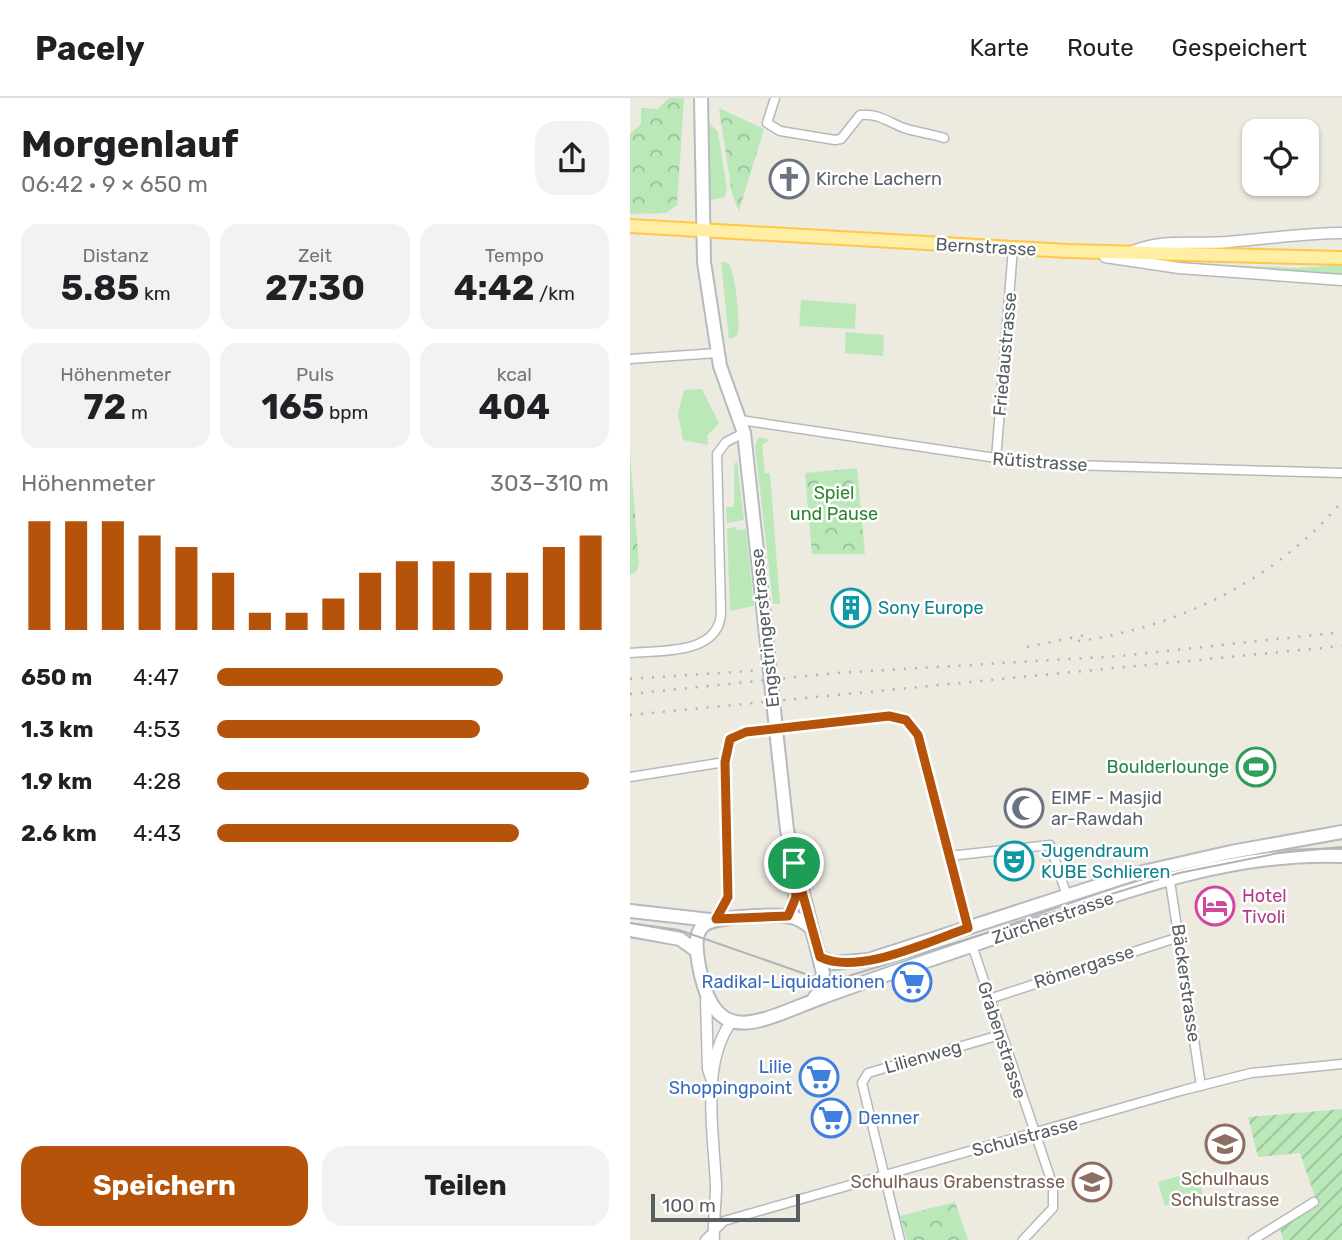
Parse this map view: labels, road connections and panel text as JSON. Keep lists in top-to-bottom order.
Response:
{
  "streets": {
    "main road": ["Bernstrasse", "Engstringerstrasse", "Zürcherstrasse"],
    "street": [
      "Friedaustrasse",
      "Rütistrasse",
      "Römergasse",
      "Bäckerstrasse",
      "Grabenstrasse",
      "Lilienweg",
      "Schulstrasse"
    ]
  },
  "crossings": [
    ["Bernstrasse", "Friedaustrasse"],
    ["Bernstrasse", "Engstringerstrasse"],
    ["Friedaustrasse", "Rütistrasse"],
    ["Rütistrasse", "Engstringerstrasse"],
    ["Engstringerstrasse", "Zürcherstrasse"],
    ["Zürcherstrasse", "Bäckerstrasse"],
    ["Zürcherstrasse", "Grabenstrasse"],
    ["Römergasse", "Bäckerstrasse"],
    ["Römergasse", "Grabenstrasse"],
    ["Bäckerstrasse", "Schulstrasse"],
    ["Grabenstrasse", "Lilienweg"],
    ["Grabenstrasse", "Schulstrasse"],
    ["Lilienweg", "Schulstrasse"]
  ],
  "parks": ["Spiel und Pause"],
  "places": {
    "church": ["Kirche Lachern"],
    "building": ["Sony Europe"],
    "sports": ["Boulderlounge"],
    "mosque": ["EIMF - Masjid ar-Rawdah"],
    "theatre": ["Jugendraum KUBE Schlieren"],
    "hotel": ["Hotel Tivoli"],
    "supermarket": ["Radikal-Liquidationen", "Lilie Shoppingpoint", "Denner"],
    "school or university": ["Schulhaus Schulstrasse", "Schulhaus Grabenstrasse"]
  },
  "scale_bar": "100 m",
  "page": {
    "header": "Pacely",
    "nav": ["Karte", "Route", "Gespeichert"],
    "heading": ["Morgenlauf", "06:42 · 9 × 650 m"],
    "stats": [
      ["Distanz", "5.85 km"],
      ["Zeit", "27:30"],
      ["Tempo", "4:42 /km"],
      ["Höhenmeter", "72 m"],
      ["Puls", "165 bpm"],
      ["kcal", "404"]
    ],
    "chart": ["Höhenmeter", "303–310 m"],
    "list": [
      {
        "name": "650 m",
        "note": "4:47"
      },
      {
        "name": "1.3 km",
        "note": "4:53"
      },
      {
        "name": "1.9 km",
        "note": "4:28"
      },
      {
        "name": "2.6 km",
        "note": "4:43"
      }
    ],
    "buttons": ["Speichern", "Teilen"],
    "scale": "100 m"
  }
}
